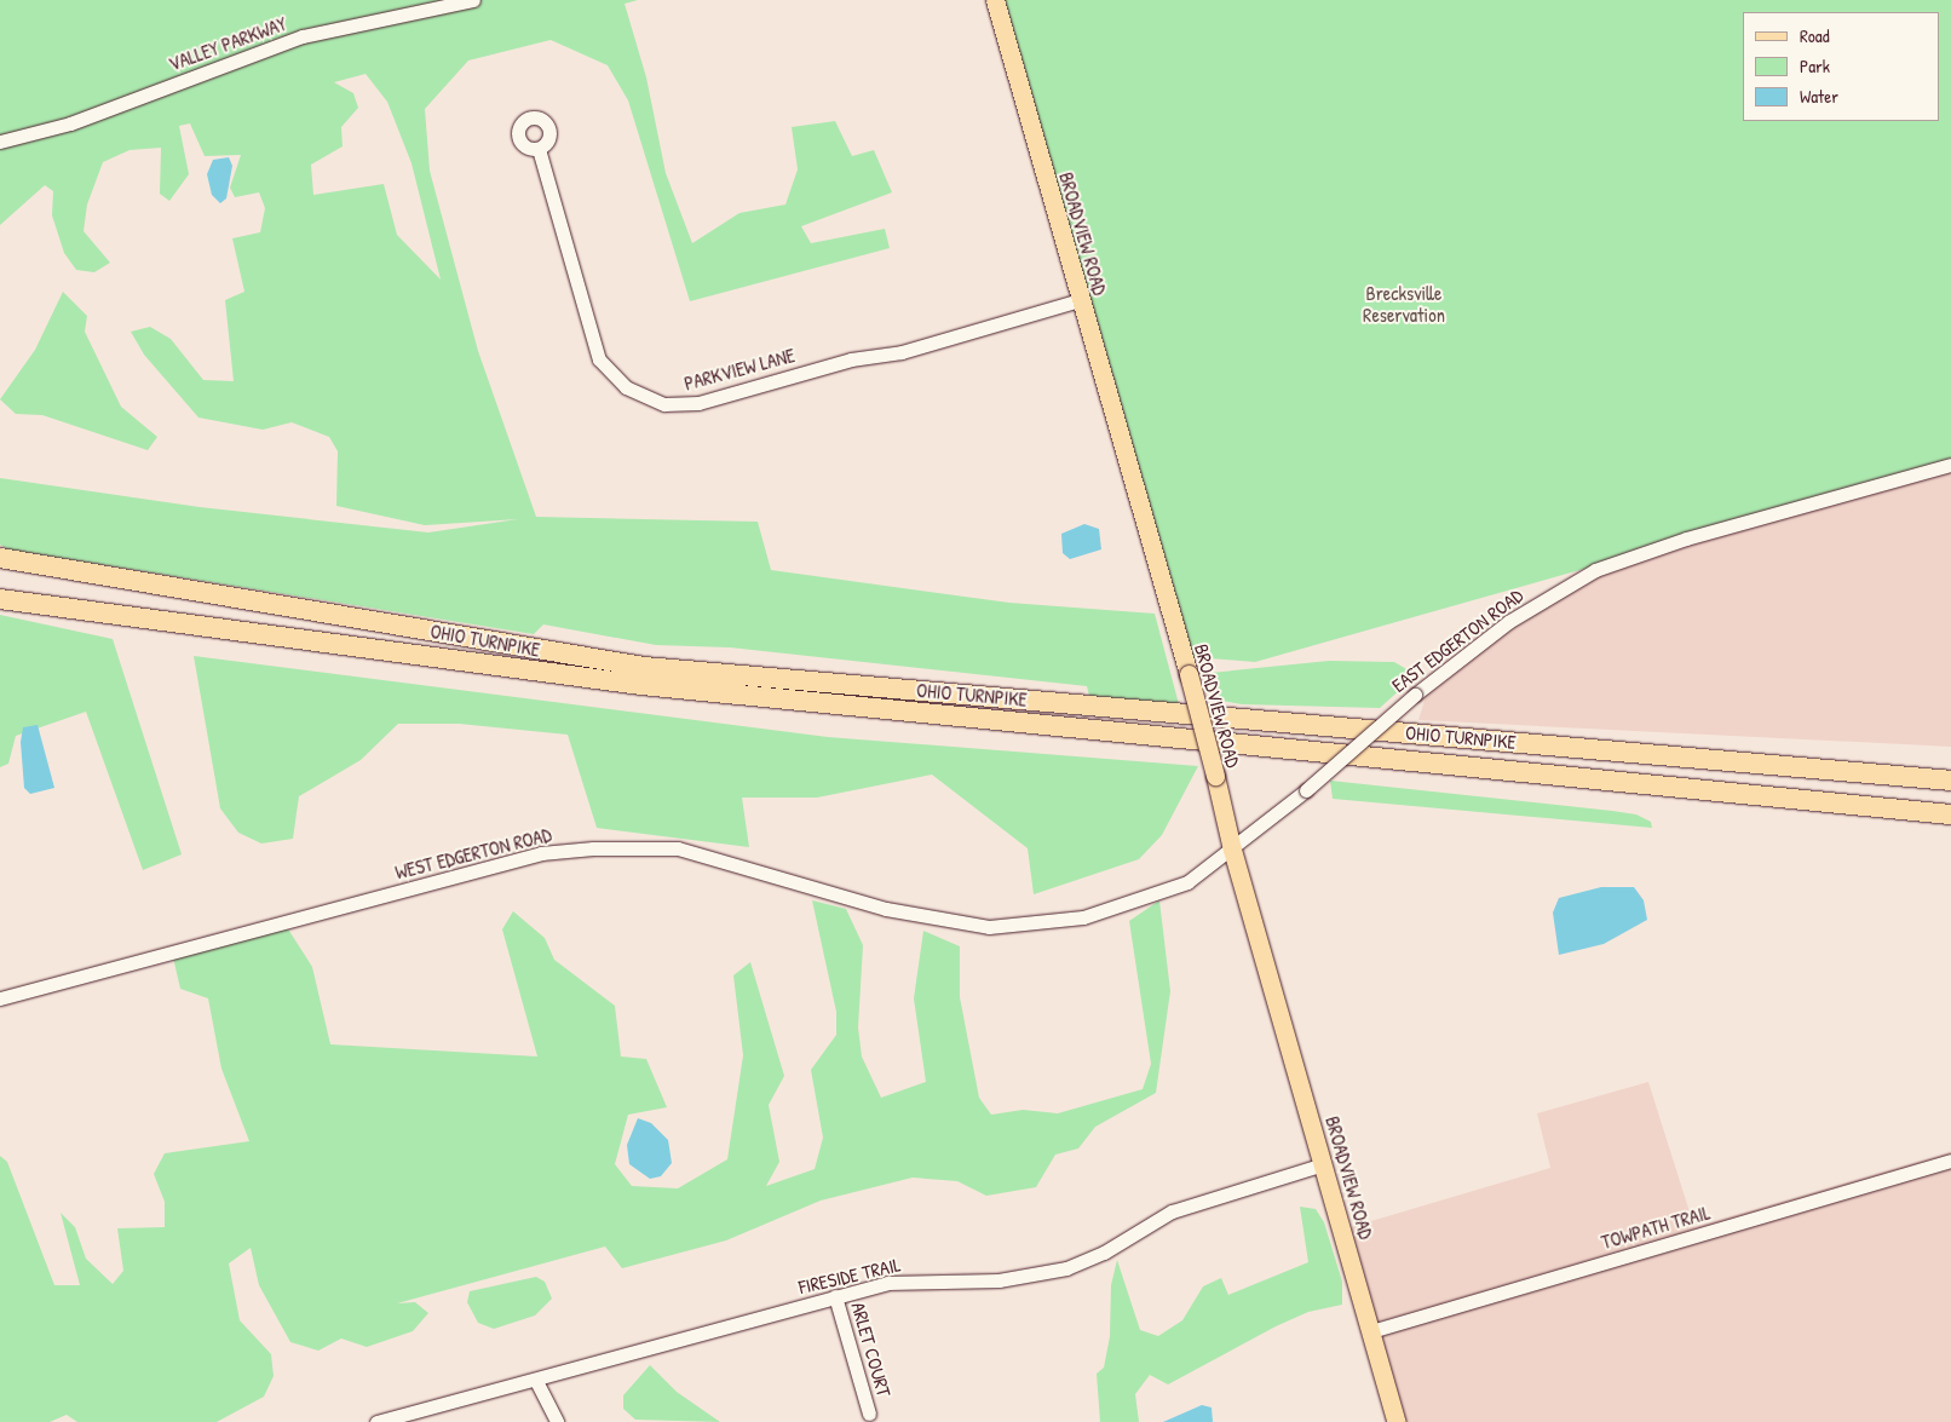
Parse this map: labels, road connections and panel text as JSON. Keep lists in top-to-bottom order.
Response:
{
  "streets": {
    "highway": ["OHIO TURNPIKE"],
    "main road": ["BROADVIEW ROAD"],
    "street": [
      "VALLEY PARKWAY",
      "PARKVIEW LANE",
      "EAST EDGERTON ROAD",
      "WEST EDGERTON ROAD",
      "TOWPATH TRAIL",
      "FIRESIDE TRAIL",
      "ARLET COURT"
    ]
  },
  "crossings": [
    ["BROADVIEW ROAD", "PARKVIEW LANE"],
    ["BROADVIEW ROAD", "EAST EDGERTON ROAD"],
    ["BROADVIEW ROAD", "WEST EDGERTON ROAD"],
    ["BROADVIEW ROAD", "TOWPATH TRAIL"],
    ["BROADVIEW ROAD", "FIRESIDE TRAIL"],
    ["EAST EDGERTON ROAD", "WEST EDGERTON ROAD"],
    ["FIRESIDE TRAIL", "ARLET COURT"]
  ],
  "parks": ["Brecksville Reservation"],
  "legend": ["Road", "Park", "Water"]
}
